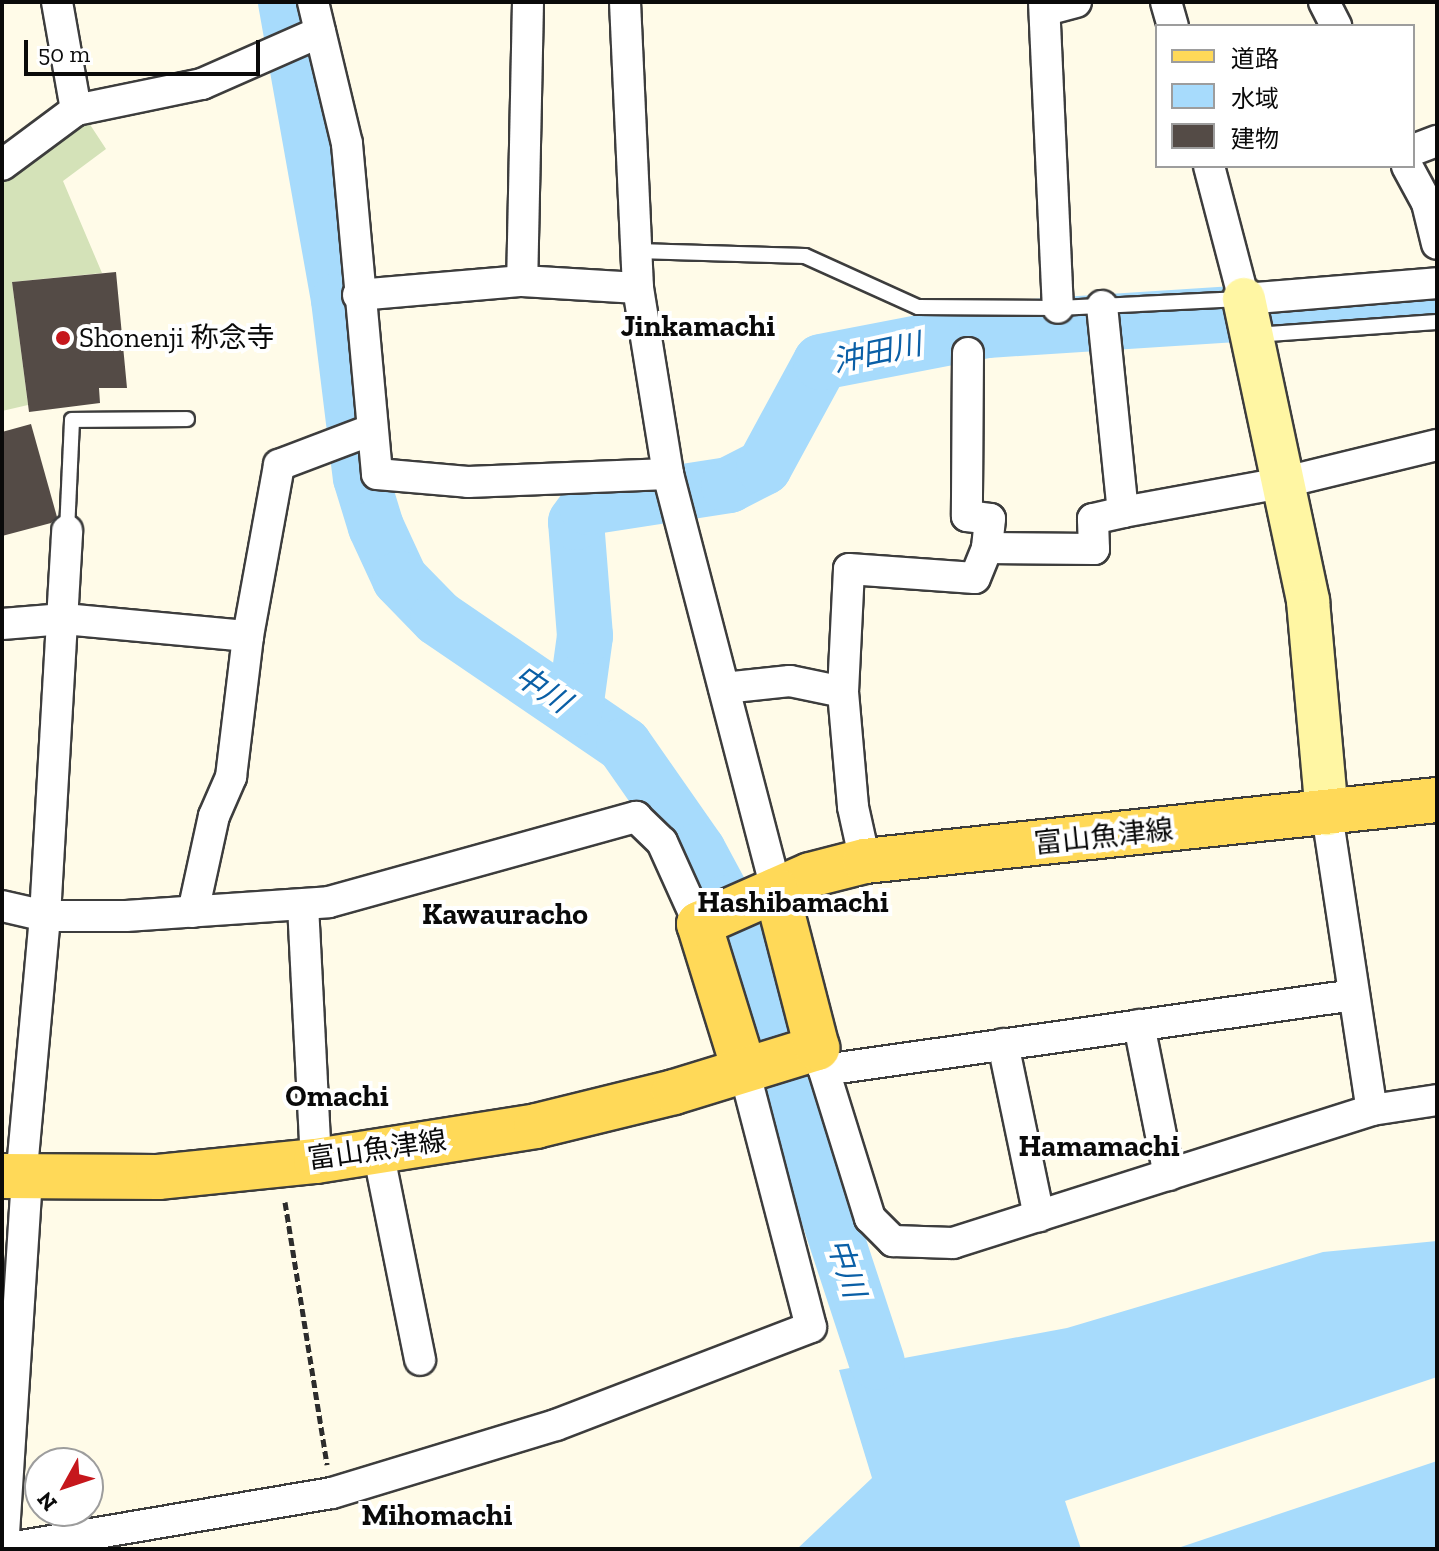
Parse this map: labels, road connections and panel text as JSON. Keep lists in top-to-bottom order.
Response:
{
  "streets": {
    "main road": ["富山魚津線"]
  },
  "districts": [
    "Jinkamachi",
    "Hashibamachi",
    "Kawauracho",
    "Omachi",
    "Hamamachi",
    "Mihomachi"
  ],
  "water": ["沖田川", "中川"],
  "places": ["Shonenji 称念寺"],
  "legend": ["道路", "水域", "建物"],
  "scale_bar": "50 m",
  "north": "bottom left"
}
